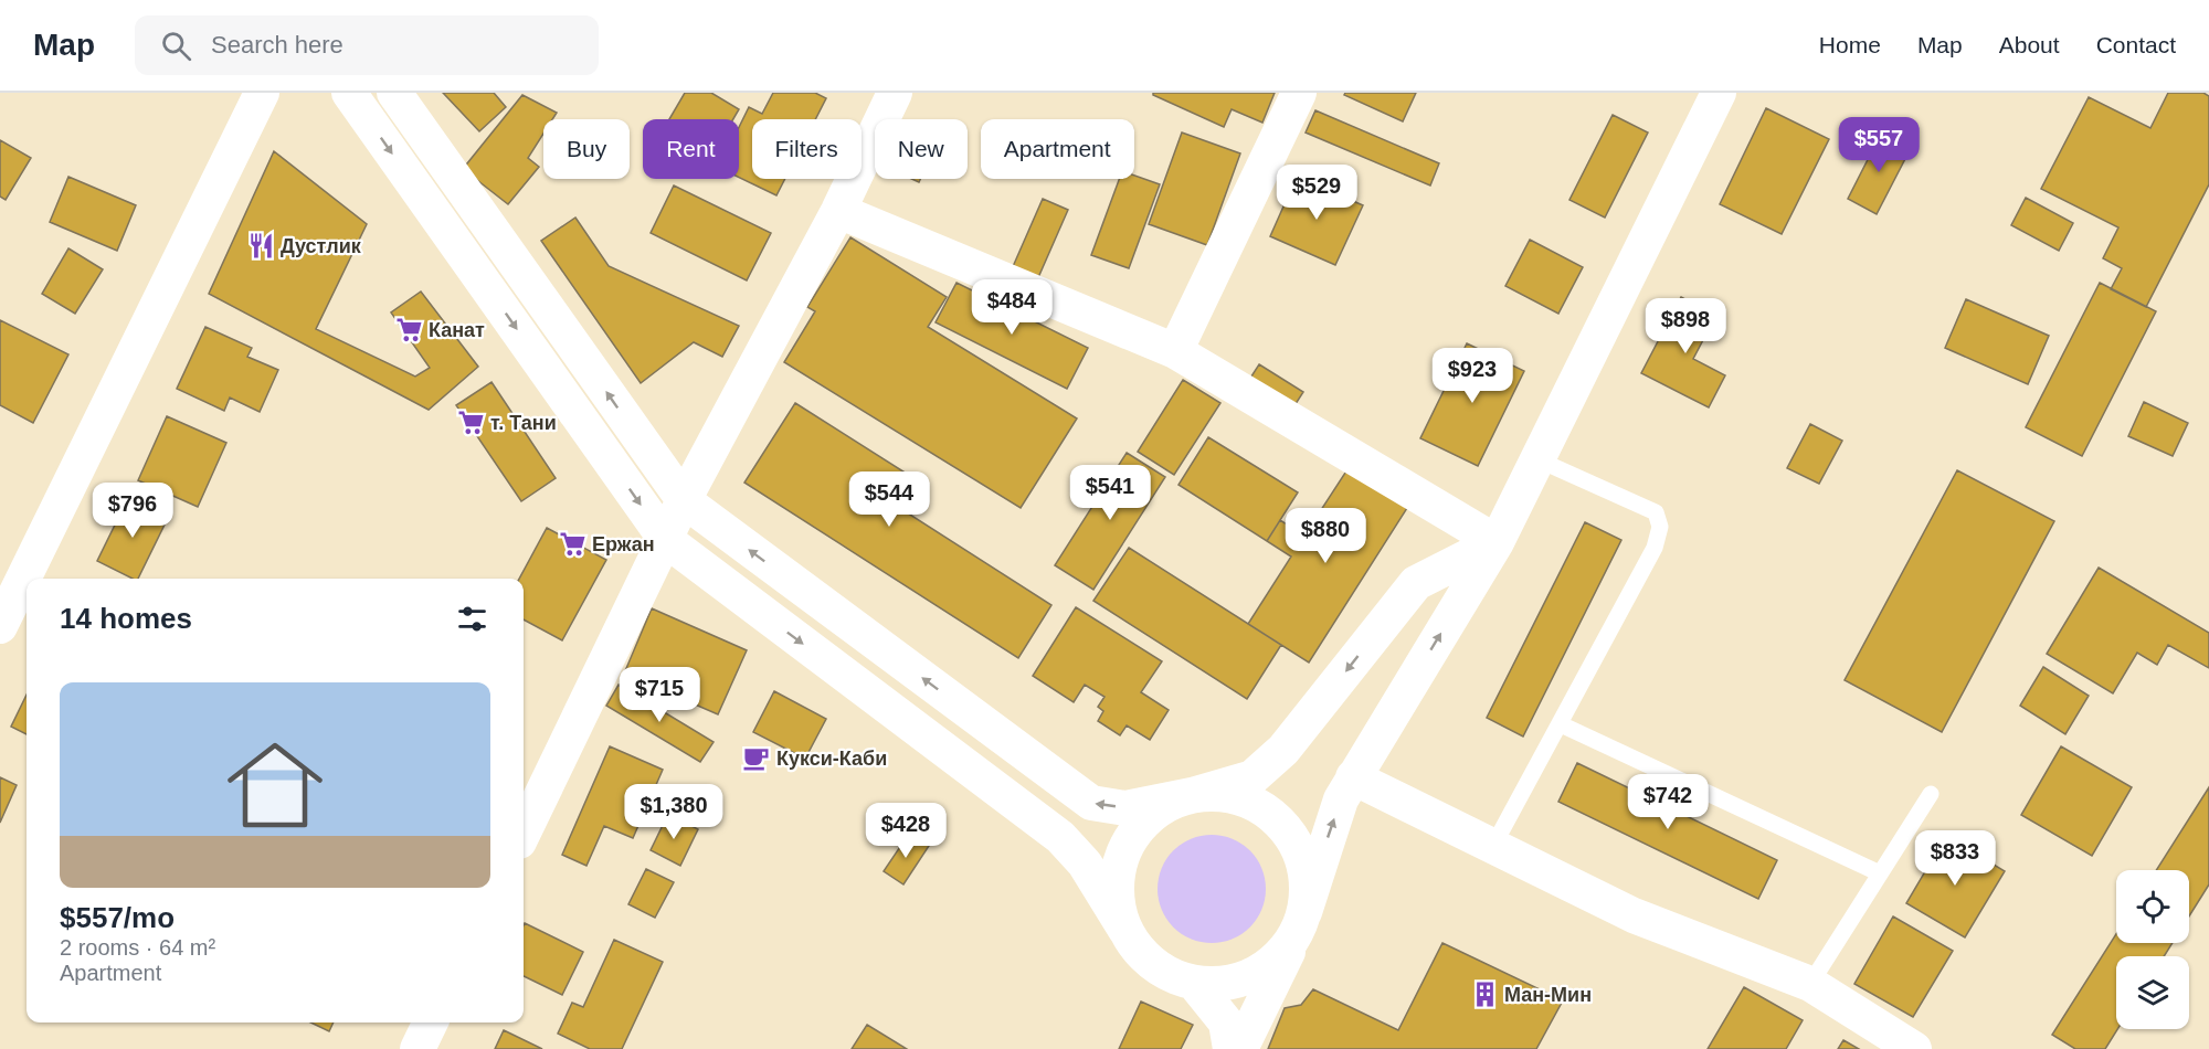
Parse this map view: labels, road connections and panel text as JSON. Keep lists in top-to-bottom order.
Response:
{
  "places": {
    "restaurant": ["Дустлик"],
    "supermarket": ["Канат", "т. Тани", "Ержан"],
    "cafe": ["Кукси-Каби"],
    "building": ["Ман-Мин"]
  },
  "page": {
    "header": "Map",
    "search": "Search here",
    "nav": [
      "Home",
      "Map",
      "About",
      "Contact"
    ],
    "price": [
      "$557",
      "$529",
      "$484",
      "$898",
      "$923",
      "$541",
      "$544",
      "$796",
      "$880",
      "$715",
      "$742",
      "$1,380",
      "$428",
      "$833"
    ],
    "chip": [
      "Buy",
      "Rent",
      "Filters",
      "New",
      "Apartment"
    ],
    "heading": "14 homes",
    "list": [
      {
        "name": "$557/mo",
        "note": "2 rooms · 64 m² · Apartment"
      }
    ]
  }
}
